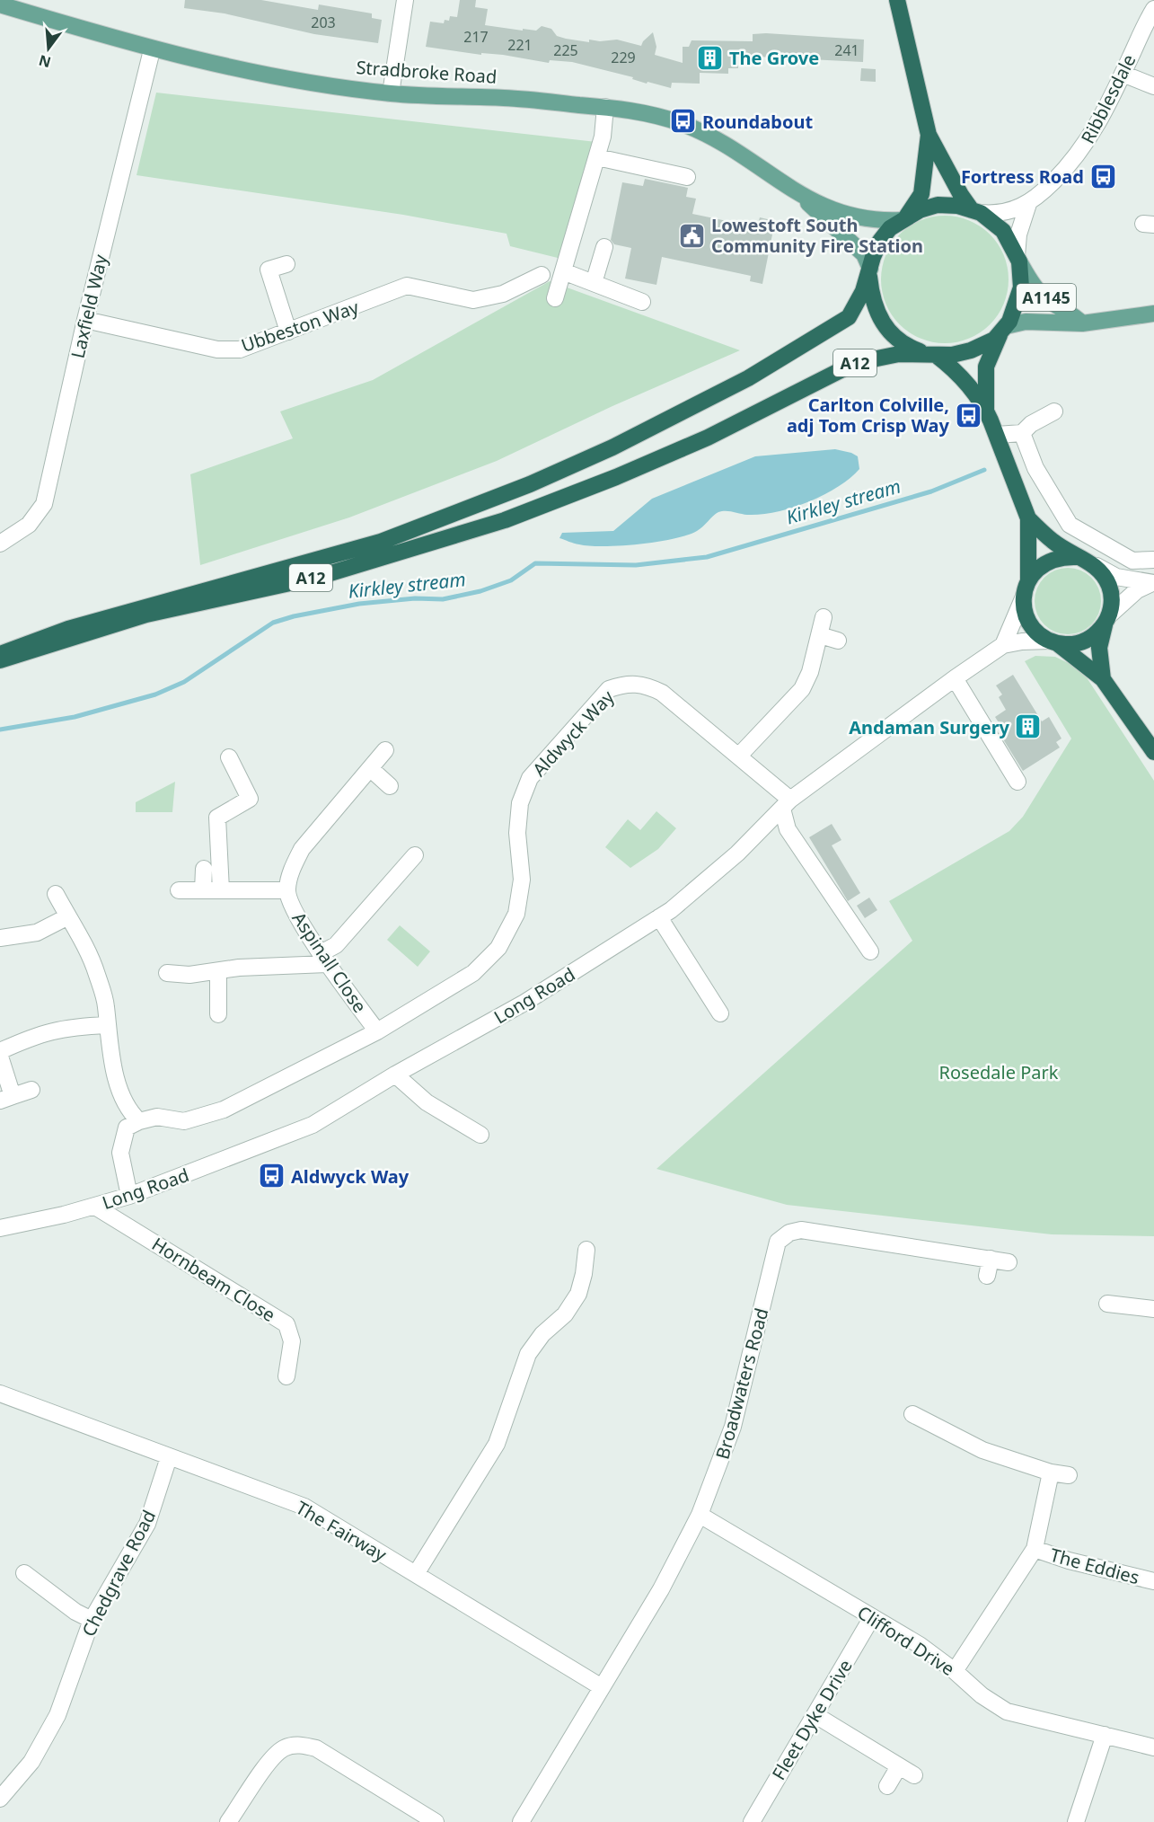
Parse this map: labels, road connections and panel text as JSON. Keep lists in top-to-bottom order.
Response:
{
  "streets": {
    "highway": ["A12"],
    "main road": ["Stradbroke Road", "A1145"],
    "street": [
      "Ribblesdale",
      "Laxfield Way",
      "Ubbeston Way",
      "Aldwyck Way",
      "Aspinall Close",
      "Long Road",
      "Hornbeam Close",
      "Broadwaters Road",
      "The Fairway",
      "The Eddies",
      "Chedgrave Road",
      "Clifford Drive",
      "Fleet Dyke Drive"
    ]
  },
  "crossings": [
    ["Stradbroke Road", "Ribblesdale"],
    ["Stradbroke Road", "A1145"],
    ["Stradbroke Road", "Laxfield Way"],
    ["Stradbroke Road", "A12"],
    ["Ribblesdale", "A1145"],
    ["Ribblesdale", "A12"],
    ["A1145", "A12"],
    ["Laxfield Way", "Ubbeston Way"],
    ["Aldwyck Way", "Aspinall Close"],
    ["Aldwyck Way", "Long Road"],
    ["Long Road", "Hornbeam Close"],
    ["Broadwaters Road", "The Fairway"],
    ["Broadwaters Road", "Clifford Drive"],
    ["The Fairway", "Chedgrave Road"],
    ["Clifford Drive", "Fleet Dyke Drive"]
  ],
  "water": ["Kirkley stream"],
  "parks": ["Rosedale Park"],
  "places": {
    "building": ["The Grove", "Andaman Surgery"],
    "bus stop": [
      "Roundabout",
      "Fortress Road",
      "Carlton Colville, adj Tom Crisp Way",
      "Aldwyck Way"
    ],
    "public building": ["Lowestoft South Community Fire Station"]
  },
  "house_numbers": [
    "203",
    "217",
    "221",
    "225",
    "241",
    "229"
  ],
  "north": "bottom"
}
